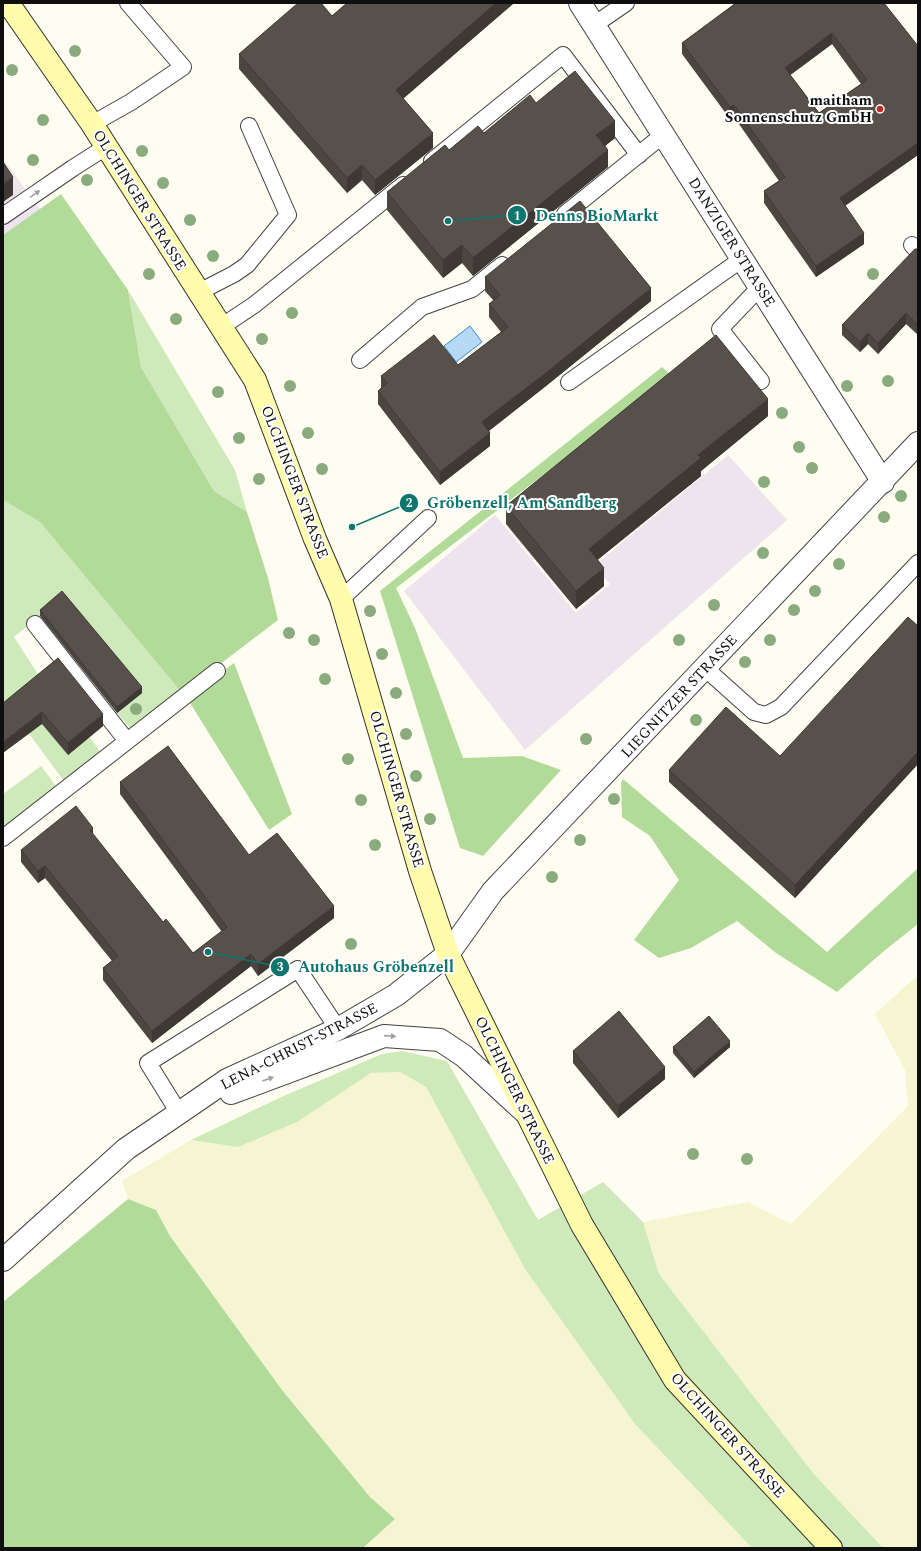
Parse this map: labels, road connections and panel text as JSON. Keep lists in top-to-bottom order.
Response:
{
  "streets": {
    "main road": ["OLCHINGER STRASSE"],
    "street": ["DANZIGER STRASSE", "LIEGNITZER STRASSE", "LENA-CHRIST-STRASSE"]
  },
  "crossings": [
    ["OLCHINGER STRASSE", "LIEGNITZER STRASSE"],
    ["OLCHINGER STRASSE", "LENA-CHRIST-STRASSE"],
    ["DANZIGER STRASSE", "LIEGNITZER STRASSE"],
    ["LIEGNITZER STRASSE", "LENA-CHRIST-STRASSE"]
  ],
  "places": [
    "maitham Sonnenschutz GmbH",
    "Denns BioMarkt",
    "Gröbenzell, Am Sandberg",
    "Autohaus Gröbenzell"
  ]
}
